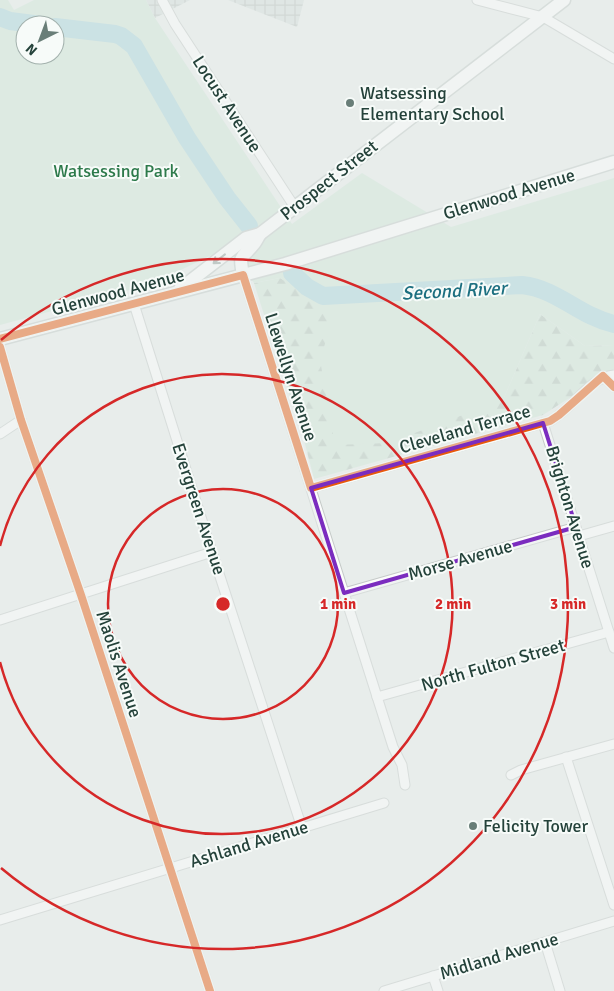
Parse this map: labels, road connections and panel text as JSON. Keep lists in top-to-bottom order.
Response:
{
  "streets": {
    "street": [
      "Locust Avenue",
      "Prospect Street",
      "Glenwood Avenue",
      "Llewellyn Avenue",
      "Cleveland Terrace",
      "Brighton Avenue",
      "Evergreen Avenue",
      "Morse Avenue",
      "Maolis Avenue",
      "North Fulton Street",
      "Ashland Avenue",
      "Midland Avenue"
    ]
  },
  "crossings": [
    ["Locust Avenue", "Prospect Street"],
    ["Prospect Street", "Glenwood Avenue"],
    ["Prospect Street", "Llewellyn Avenue"],
    ["Glenwood Avenue", "Llewellyn Avenue"],
    ["Glenwood Avenue", "Evergreen Avenue"],
    ["Llewellyn Avenue", "Cleveland Terrace"],
    ["Llewellyn Avenue", "Morse Avenue"],
    ["Llewellyn Avenue", "North Fulton Street"],
    ["Cleveland Terrace", "Brighton Avenue"],
    ["Brighton Avenue", "Morse Avenue"],
    ["Brighton Avenue", "North Fulton Street"],
    ["Evergreen Avenue", "Ashland Avenue"],
    ["Maolis Avenue", "Ashland Avenue"]
  ],
  "water": ["Second River"],
  "parks": ["Watsessing Park"],
  "places": ["Watsessing Elementary School", "Felicity Tower"],
  "north": "bottom left",
  "rings": ["1 min", "2 min", "3 min"]
}
